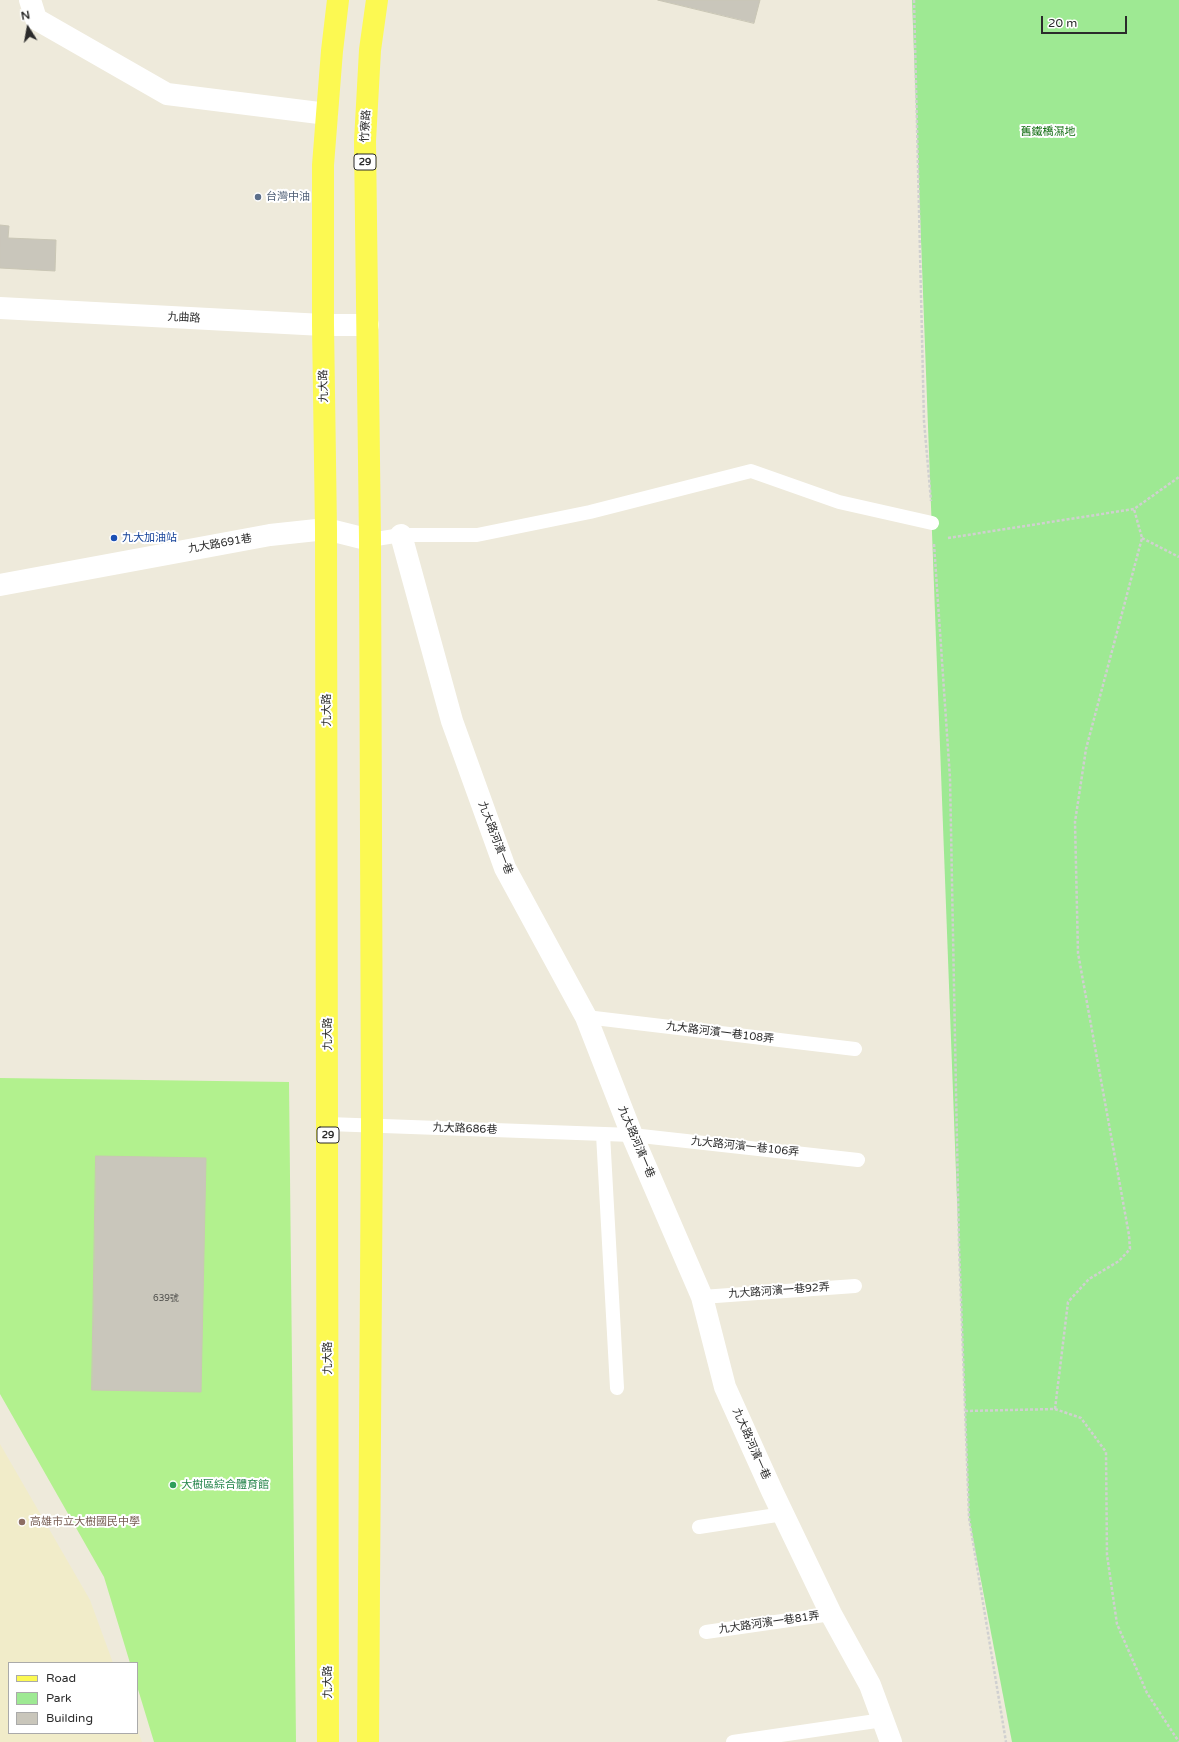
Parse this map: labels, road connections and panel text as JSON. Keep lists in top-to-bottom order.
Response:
{
  "streets": {
    "main road": ["竹寮路", "29", "九大路"],
    "street": ["九曲路", "九大路691巷", "九大路河濱一巷"],
    "lane": [
      "九大路河濱一巷108弄",
      "九大路686巷",
      "九大路河濱一巷106弄",
      "九大路河濱一巷92弄",
      "九大路河濱一巷81弄"
    ]
  },
  "crossings": [
    ["竹寮路", "29"],
    ["竹寮路", "九曲路"],
    ["29", "九曲路"],
    ["29", "九大路"],
    ["29", "九大路691巷"],
    ["29", "九大路686巷"],
    ["九曲路", "九大路"],
    ["九大路", "九大路691巷"],
    ["九大路", "九大路686巷"],
    ["九大路河濱一巷", "九大路河濱一巷108弄"],
    ["九大路河濱一巷", "九大路686巷"],
    ["九大路河濱一巷", "九大路河濱一巷106弄"],
    ["九大路河濱一巷", "九大路河濱一巷92弄"],
    ["九大路河濱一巷", "九大路河濱一巷81弄"],
    ["九大路686巷", "九大路河濱一巷106弄"]
  ],
  "parks": ["舊鐵橋濕地"],
  "places": [
    "台灣中油",
    "九大加油站",
    "大樹區綜合體育館",
    "高雄市立大樹國民中學"
  ],
  "house_numbers": ["639號"],
  "legend": ["Road", "Park", "Building"],
  "scale_bar": "20 m",
  "north": "top"
}
